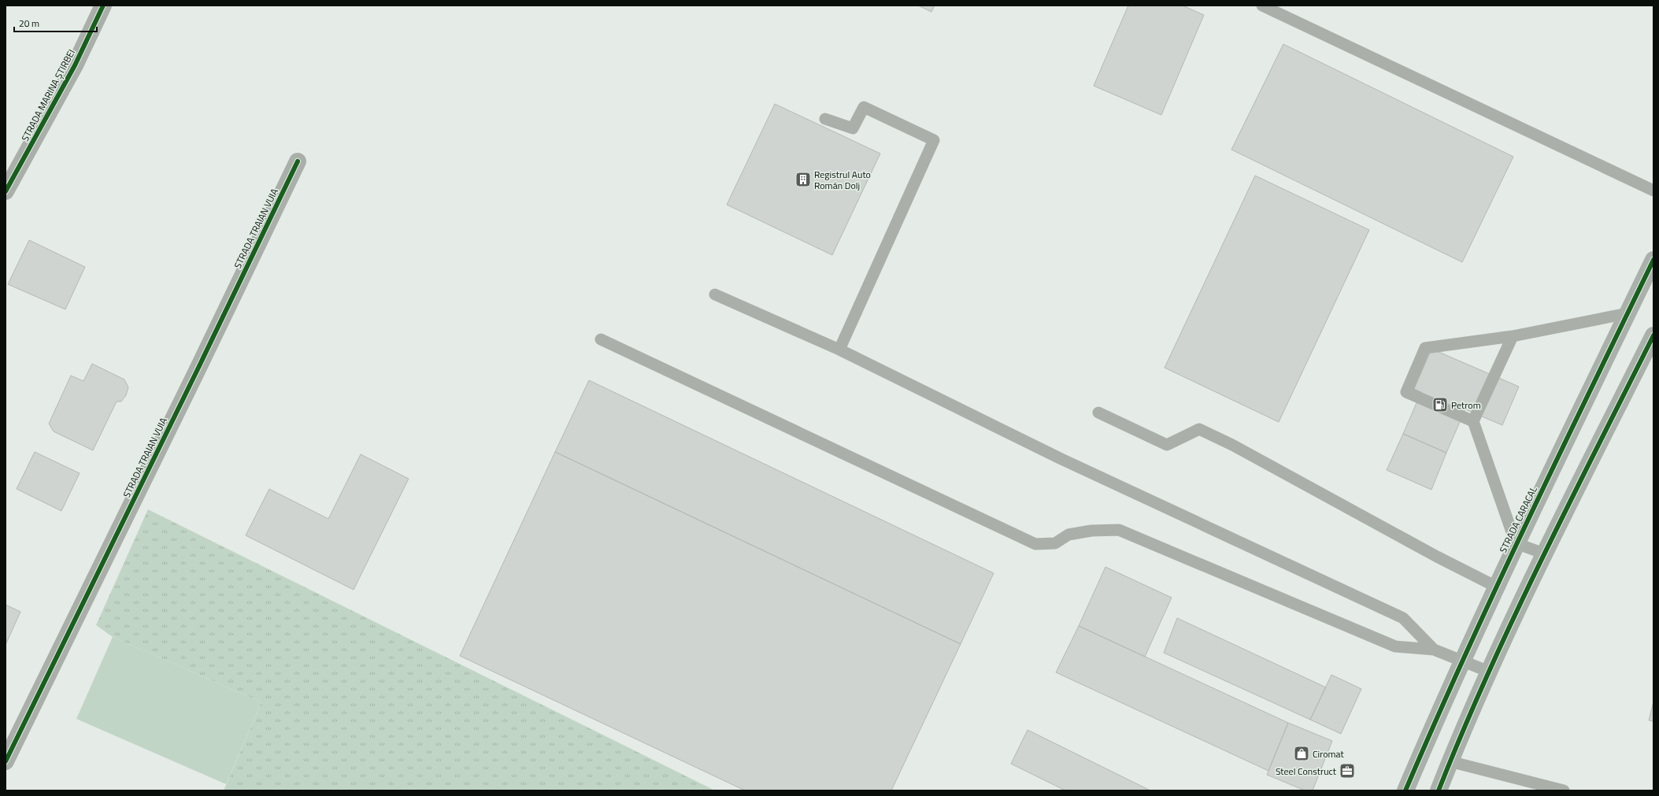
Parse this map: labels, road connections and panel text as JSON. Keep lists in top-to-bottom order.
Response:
{
  "streets": {
    "main road": ["STRADA CARACAL"],
    "street": ["STRADA MARINA ȘTIRBEI", "STRADA TRAIAN VUIA"]
  },
  "places": {
    "building": ["Registrul Auto Român Dolj"],
    "fuel station": ["Petrom"],
    "shop": ["Ciromat"],
    "office": ["Steel Construct"]
  },
  "scale_bar": "20 m"
}
